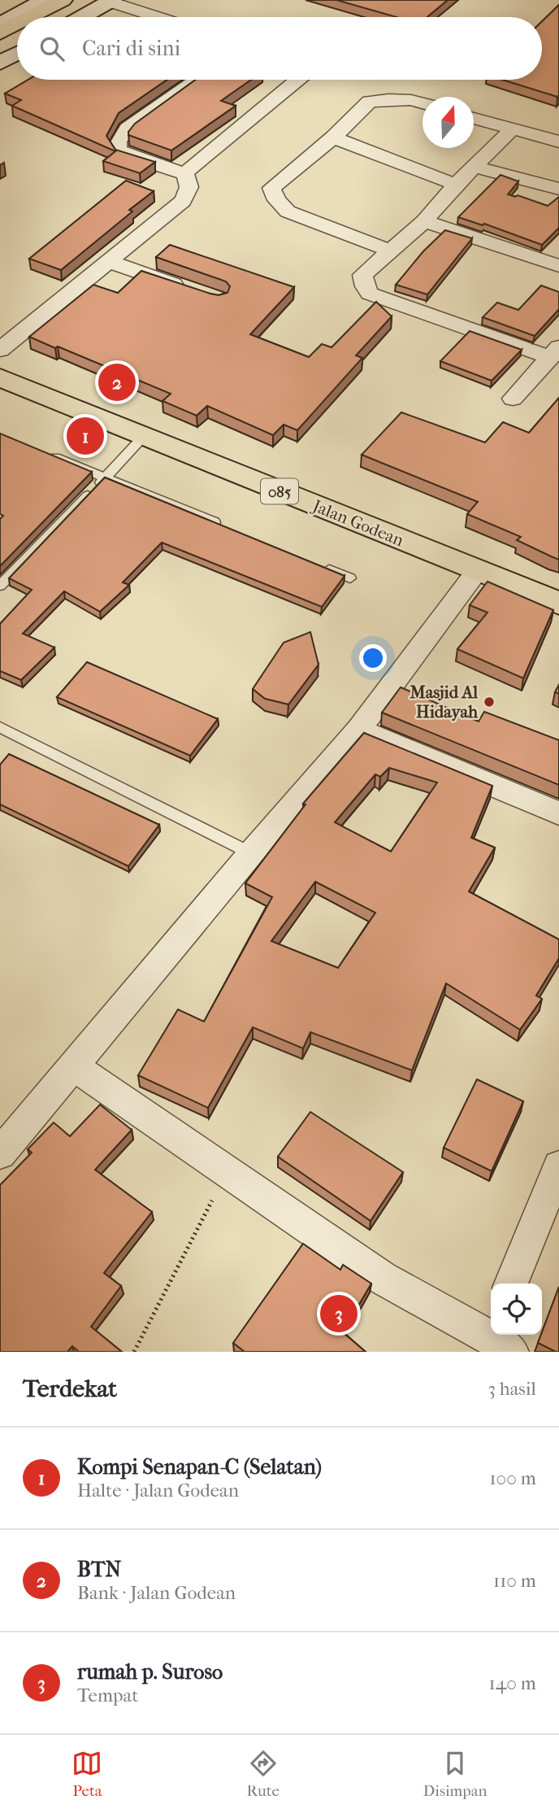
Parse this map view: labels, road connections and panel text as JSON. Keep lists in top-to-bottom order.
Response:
{
  "streets": {
    "main road": ["085", "Jalan Godean"]
  },
  "places": ["Masjid Al Hidayah"],
  "north": "top",
  "page": {
    "search": "Cari di sini",
    "pins": ["2", "1", "3"],
    "heading": ["Terdekat", "3 hasil"],
    "list": [
      {
        "mark": "1",
        "name": "Kompi Senapan-C (Selatan)",
        "note": "Halte · Jalan Godean",
        "value": "100 m"
      },
      {
        "mark": "2",
        "name": "BTN",
        "note": "Bank · Jalan Godean",
        "value": "110 m"
      },
      {
        "mark": "3",
        "name": "rumah p. Suroso",
        "note": "Tempat",
        "value": "140 m"
      }
    ],
    "nav": ["Peta", "Rute", "Disimpan"]
  }
}
